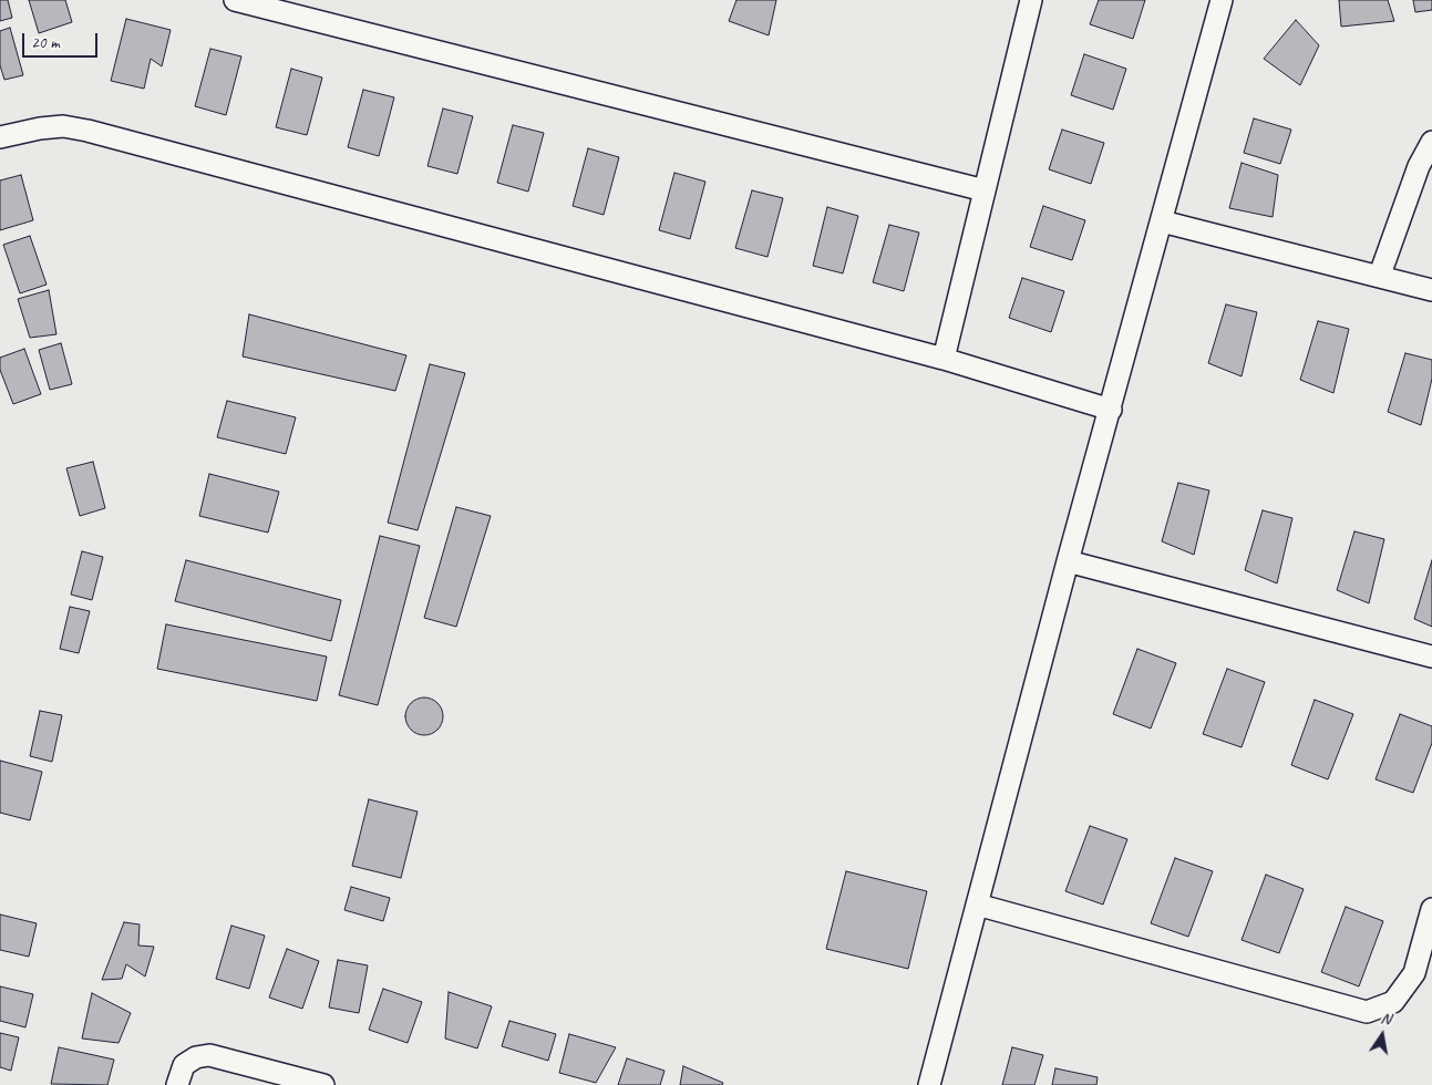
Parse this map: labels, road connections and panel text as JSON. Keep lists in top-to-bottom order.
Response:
{
  "scale_bar": "20 m",
  "north": "top"
}
